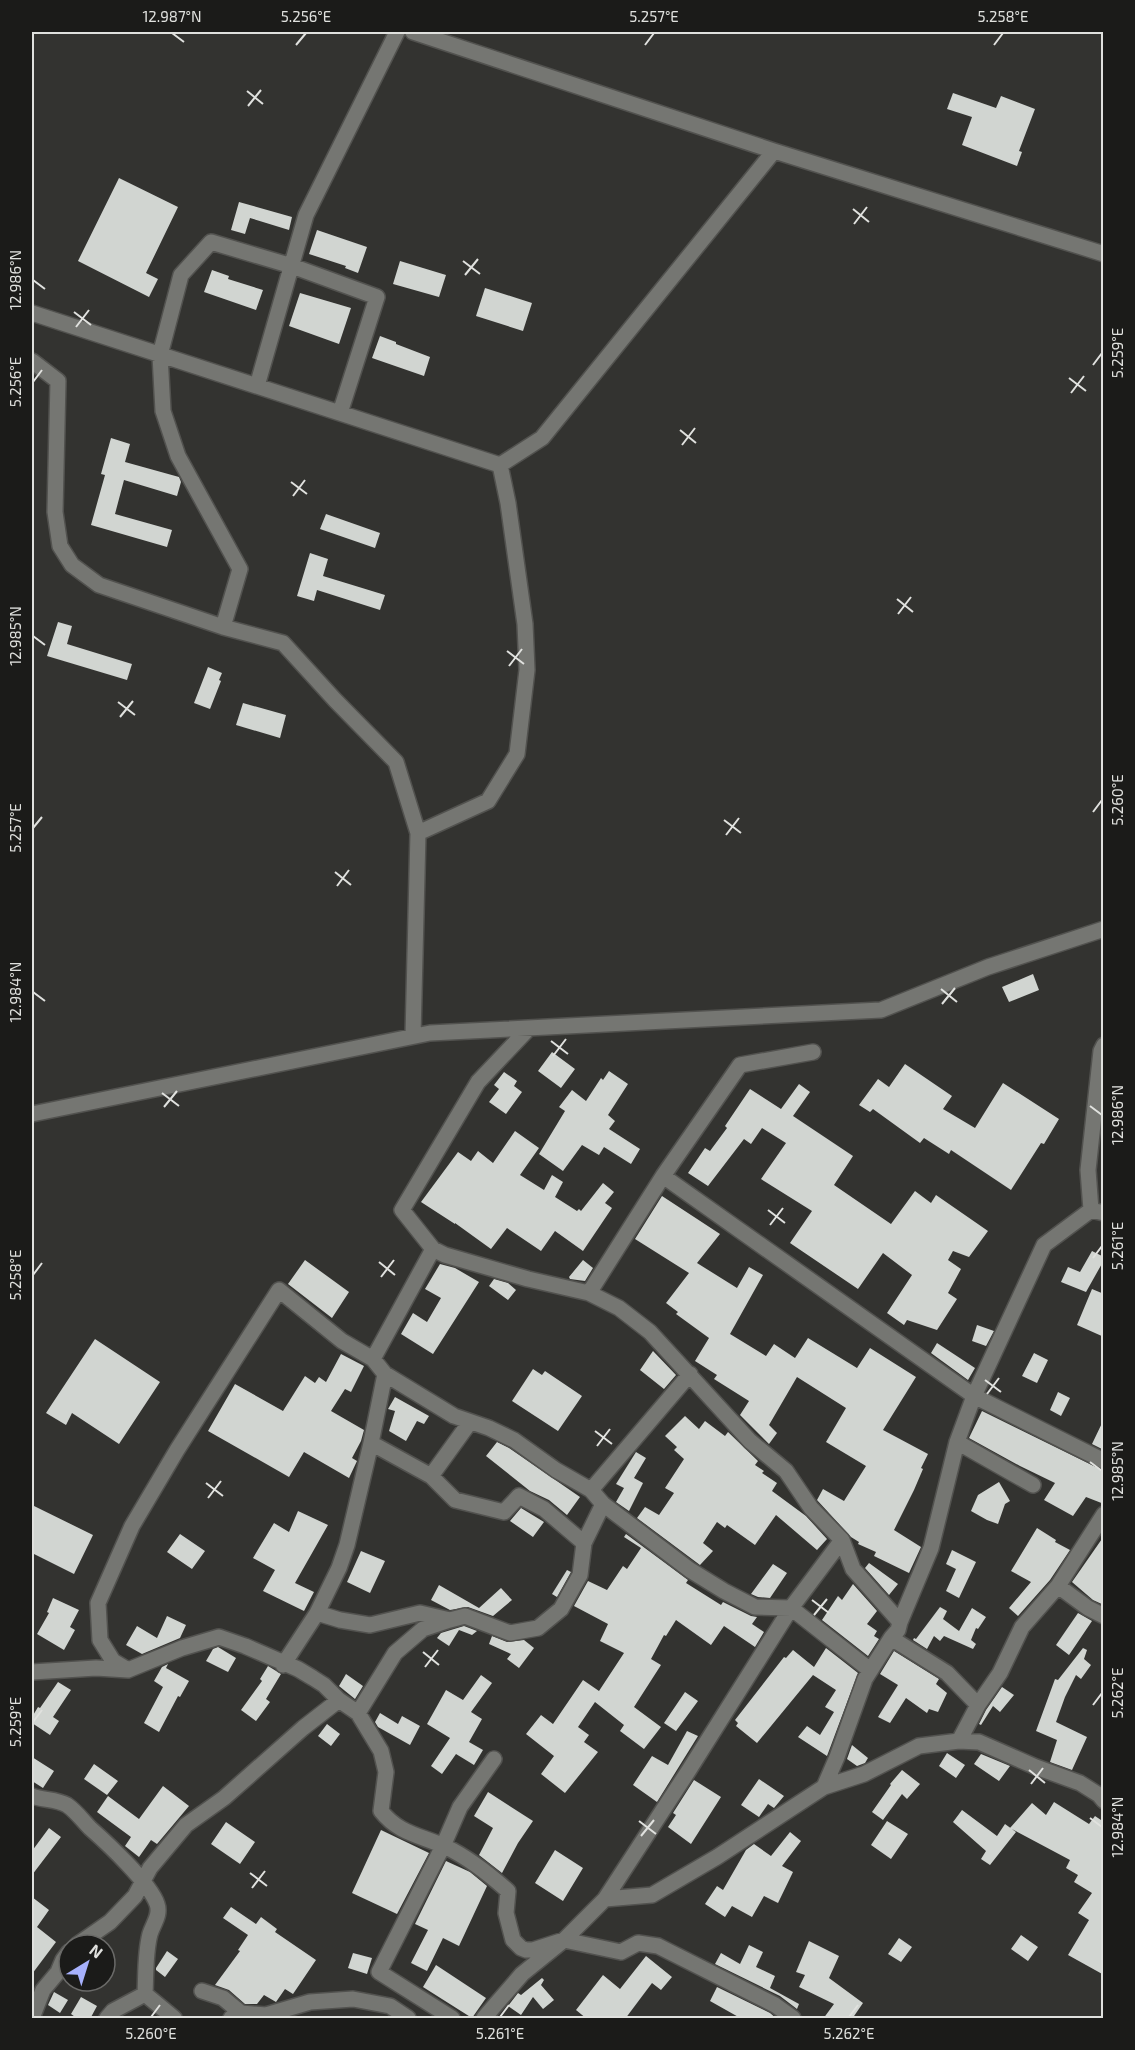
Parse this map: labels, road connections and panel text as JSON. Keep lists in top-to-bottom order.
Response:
{
  "north": "top right",
  "coordinates": [
    "12.987°N",
    "5.256°E",
    "5.257°E",
    "5.258°E",
    "12.986°N",
    "5.259°E",
    "12.985°N",
    "5.260°E",
    "12.984°N",
    "5.261°E",
    "5.262°E"
  ]
}
